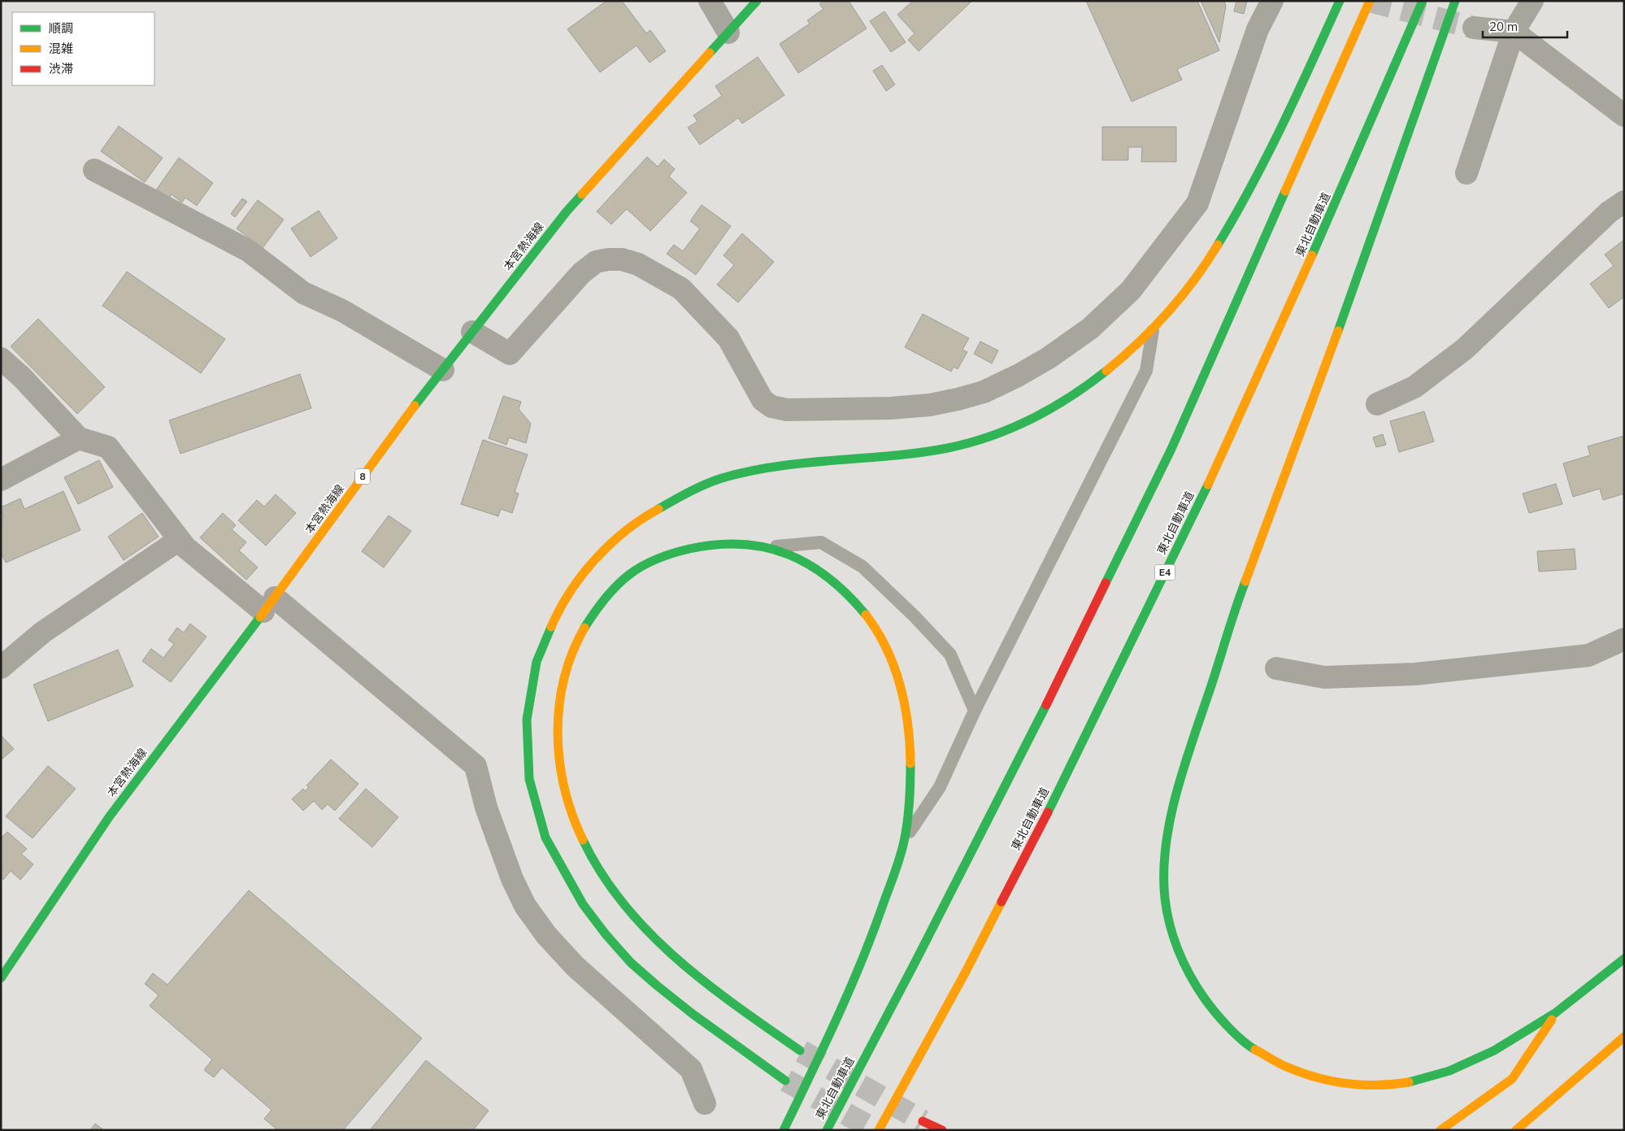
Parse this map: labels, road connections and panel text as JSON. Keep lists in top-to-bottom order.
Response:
{
  "streets": {
    "main road": [
      "東北自動車道",
      "本宮熱海線",
      "8",
      "E4"
    ]
  },
  "legend": ["順調", "混雑", "渋滞"],
  "scale_bar": "20 m"
}
